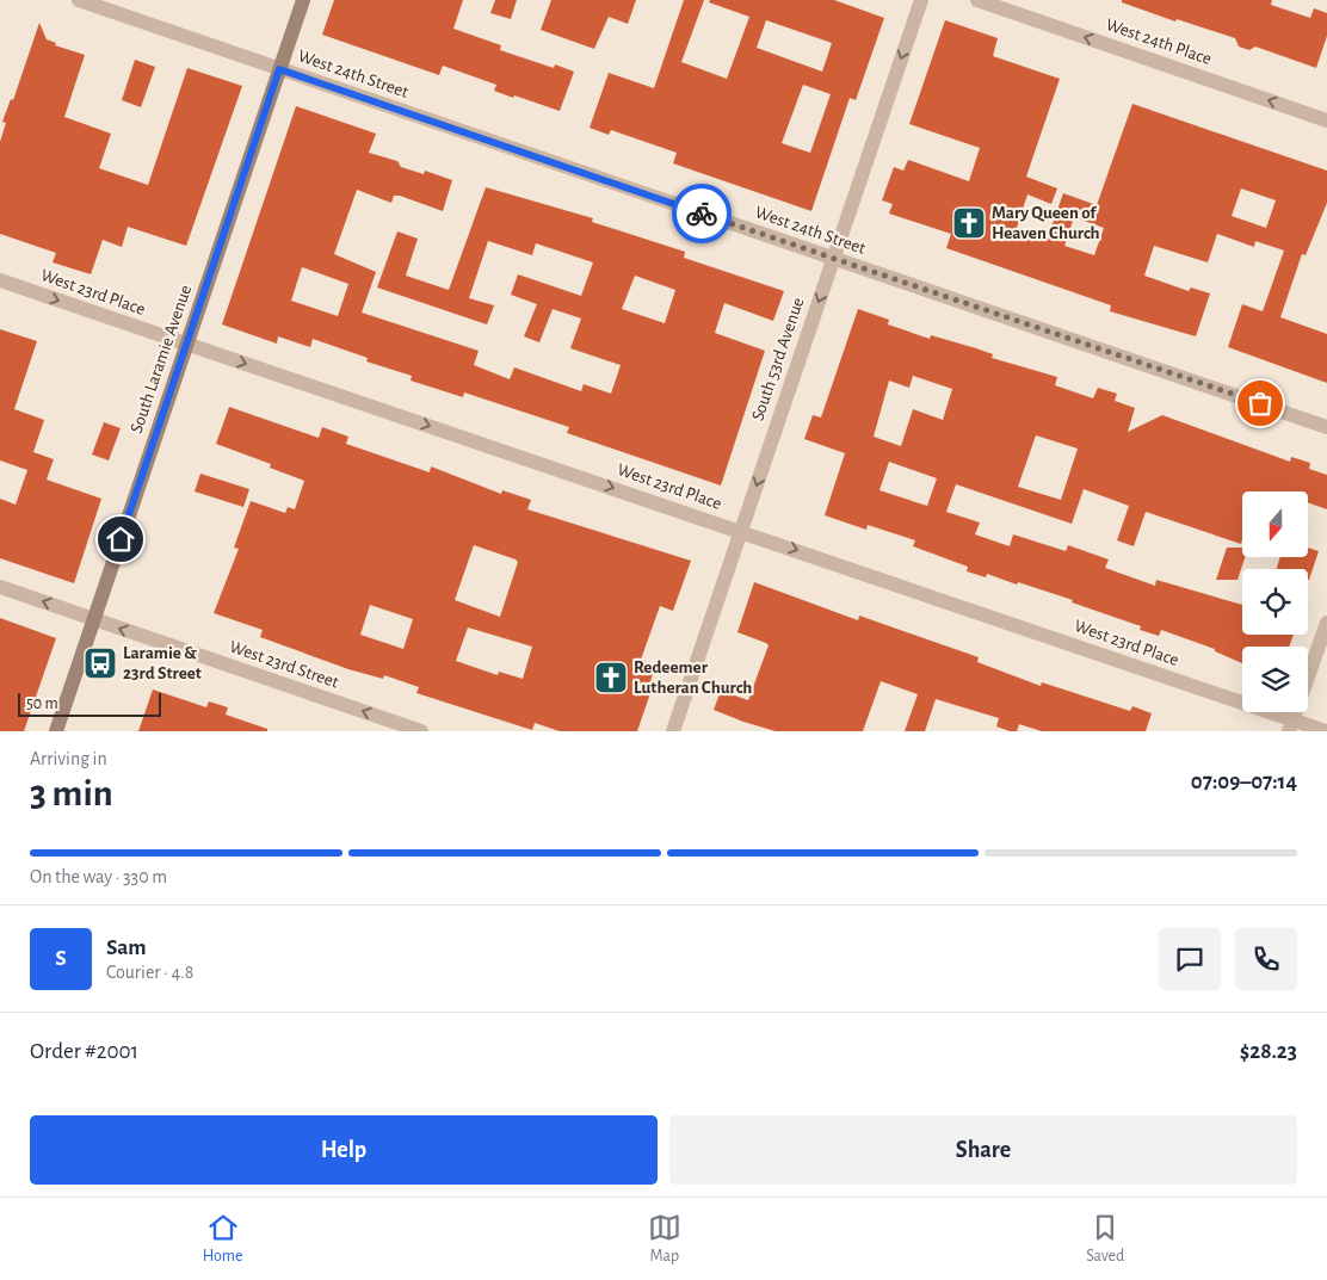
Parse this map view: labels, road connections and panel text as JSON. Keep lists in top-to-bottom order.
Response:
{
  "streets": {
    "main road": ["South Laramie Avenue"],
    "street": [
      "West 24th Place",
      "West 24th Street",
      "West 23rd Place",
      "South 53rd Avenue",
      "West 23rd Street"
    ]
  },
  "crossings": [
    ["West 24th Street", "South Laramie Avenue"],
    ["West 24th Street", "South 53rd Avenue"],
    ["West 23rd Place", "South Laramie Avenue"],
    ["West 23rd Place", "South 53rd Avenue"],
    ["South Laramie Avenue", "West 23rd Street"]
  ],
  "one_way": [
    "West 24th Place",
    "West 23rd Place",
    "South 53rd Avenue",
    "West 23rd Street"
  ],
  "places": {
    "church": ["Mary Queen of Heaven Church", "Redeemer Lutheran Church"],
    "bus stop": ["Laramie & 23rd Street"]
  },
  "scale_bar": "50 m",
  "north": "bottom",
  "page": {
    "scale": "50 m",
    "heading": ["3 min", "Arriving in", "07:09–07:14"],
    "panel": [
      "Sam",
      "Courier · 4.8",
      "Order #2001",
      "$28.23"
    ],
    "bar": "On the way · 330 m",
    "round": "S",
    "buttons": ["Help", "Share"],
    "tabs": ["Home", "Map", "Saved"]
  }
}
